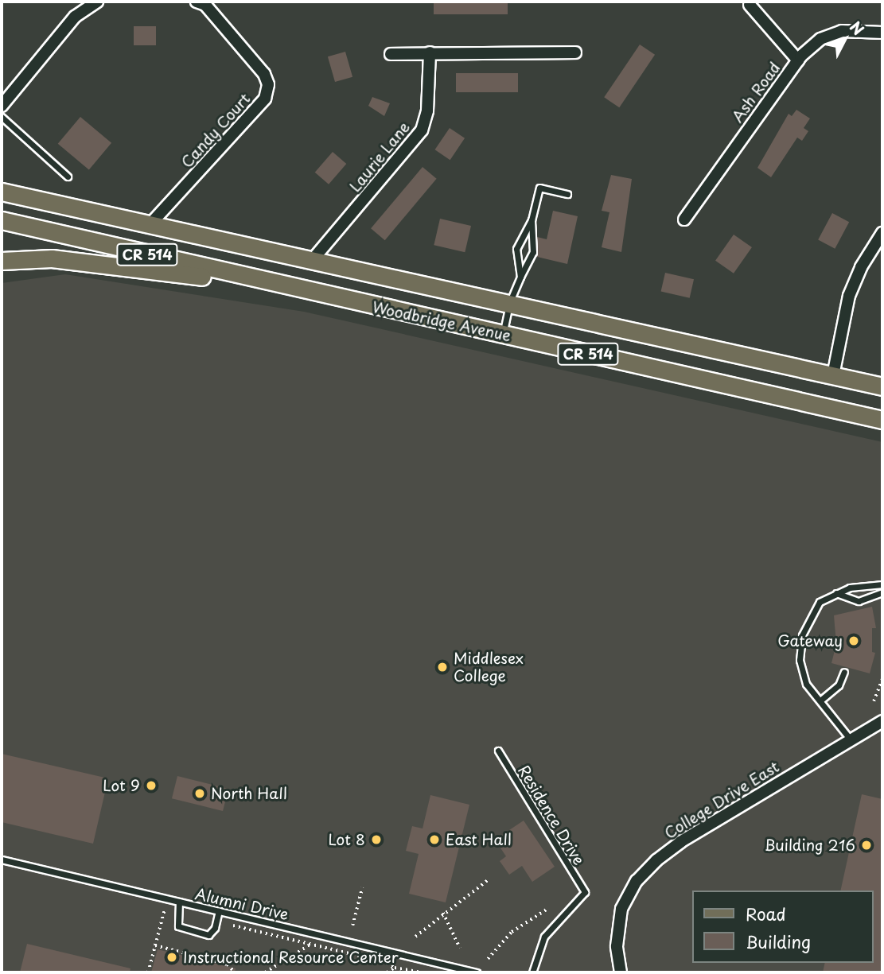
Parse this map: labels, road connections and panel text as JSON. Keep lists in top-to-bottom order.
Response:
{
  "streets": {
    "main road": ["CR 514", "Woodbridge Avenue"],
    "street": [
      "Ash Road",
      "Candy Court",
      "Laurie Lane",
      "College Drive East"
    ],
    "lane": ["Residence Drive", "Alumni Drive"]
  },
  "crossings": [
    ["Candy Court", "Woodbridge Avenue"],
    ["Laurie Lane", "Woodbridge Avenue"]
  ],
  "places": [
    "Gateway",
    "Middlesex College",
    "Lot 9",
    "North Hall",
    "Lot 8",
    "East Hall",
    "Building 216",
    "Instructional Resource Center"
  ],
  "legend": ["Road", "Building"],
  "north": "top right"
}
